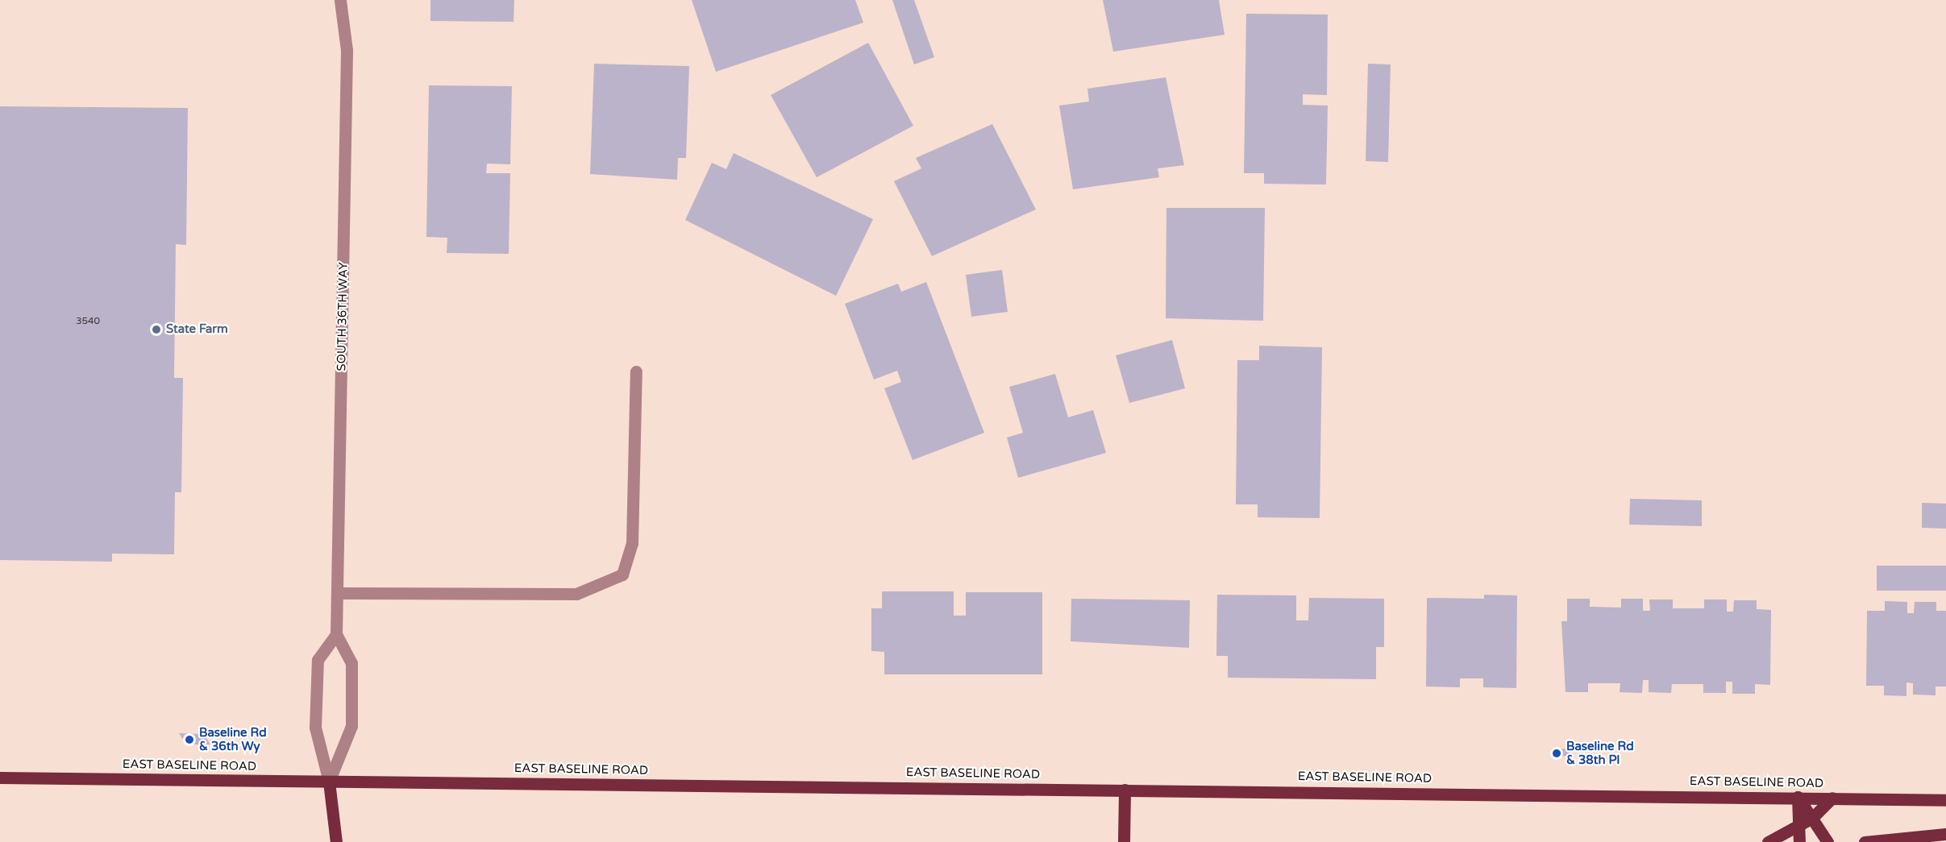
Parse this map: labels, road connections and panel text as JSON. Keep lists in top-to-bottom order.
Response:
{
  "streets": {
    "main road": ["EAST BASELINE ROAD"],
    "street": ["SOUTH 36TH WAY"]
  },
  "places": ["State Farm", "Baseline Rd & 36th Wy", "Baseline Rd & 38th Pl"],
  "house_numbers": ["3540"]
}
